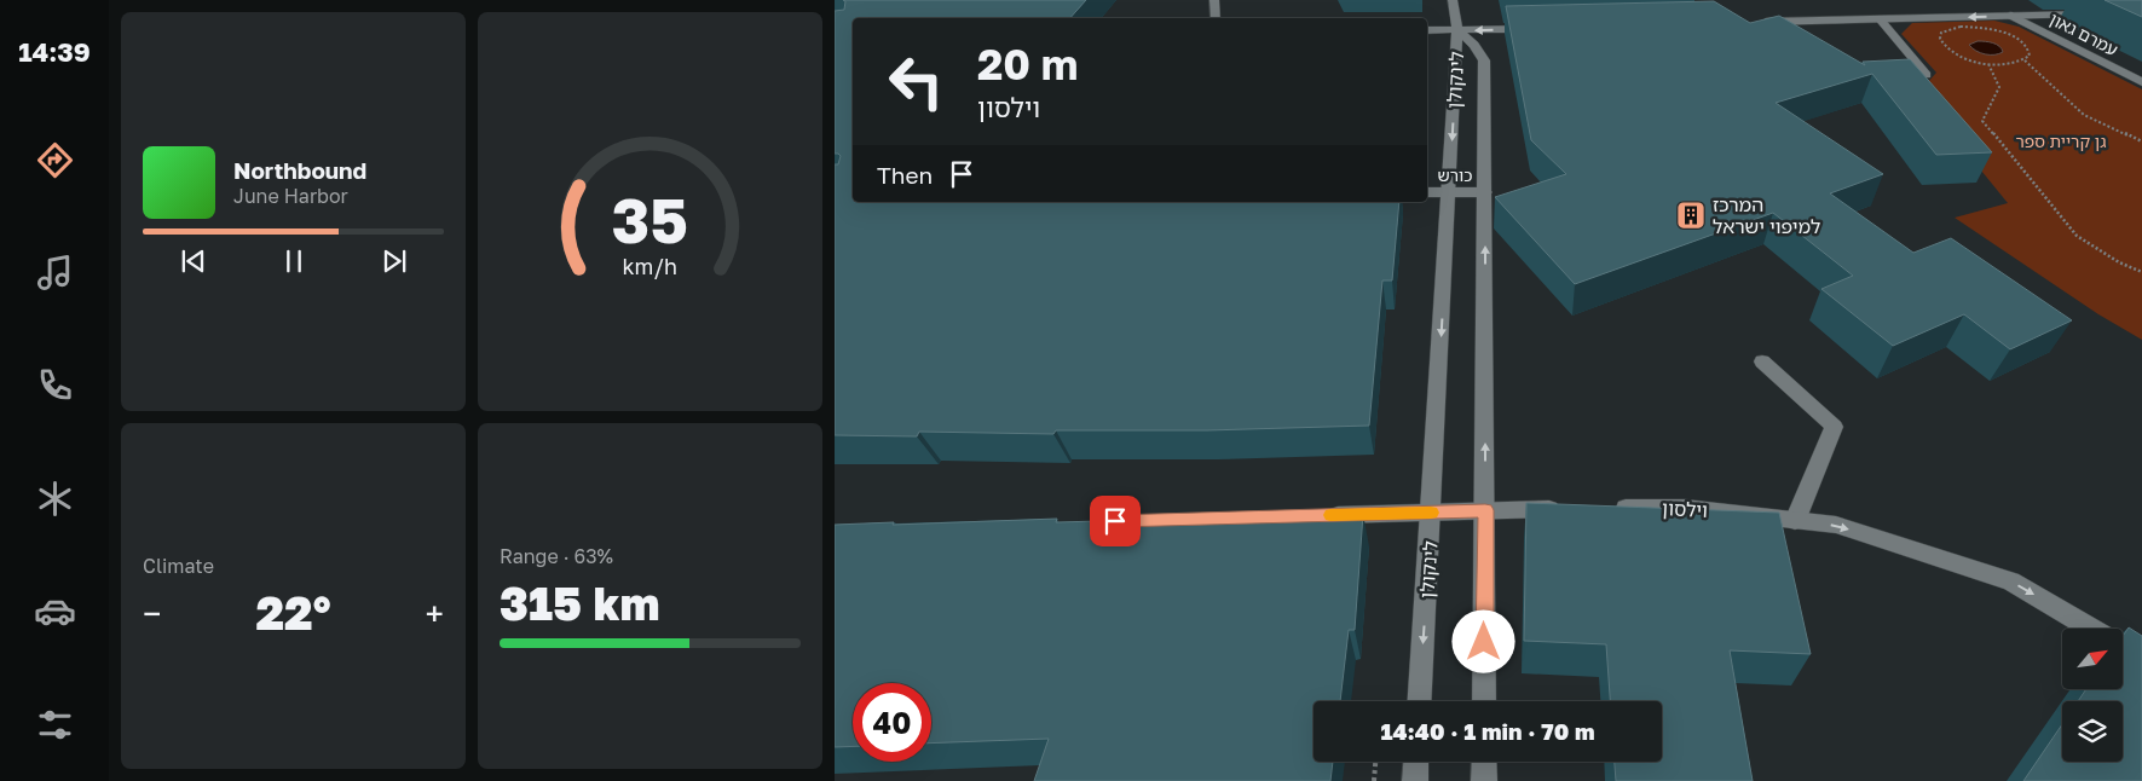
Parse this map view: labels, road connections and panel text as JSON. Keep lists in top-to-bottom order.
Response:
{
  "streets": {
    "street": [
      "עמרם גאון",
      "לינקולן",
      "כורש",
      "וילסון"
    ]
  },
  "crossings": [
    ["לינקולן", "כורש"]
  ],
  "one_way": ["וילסון"],
  "parks": ["גן קריית ספר"],
  "places": {
    "building": ["המרכז למיפוי ישראל"]
  },
  "north": "top right",
  "page": {
    "tabs": "14:39",
    "turn": ["20 m", "וילסון"],
    "then": "Then",
    "song": ["Northbound", "June Harbor"],
    "tile": [
      "Climate",
      ["Range · 63%", "315 km"]
    ],
    "heat": ["−", "22°", "+"],
    "limit": "40",
    "trip": "14:40 · 1 min · 70 m",
    "gauge": ["35", "km/h"]
  }
}
